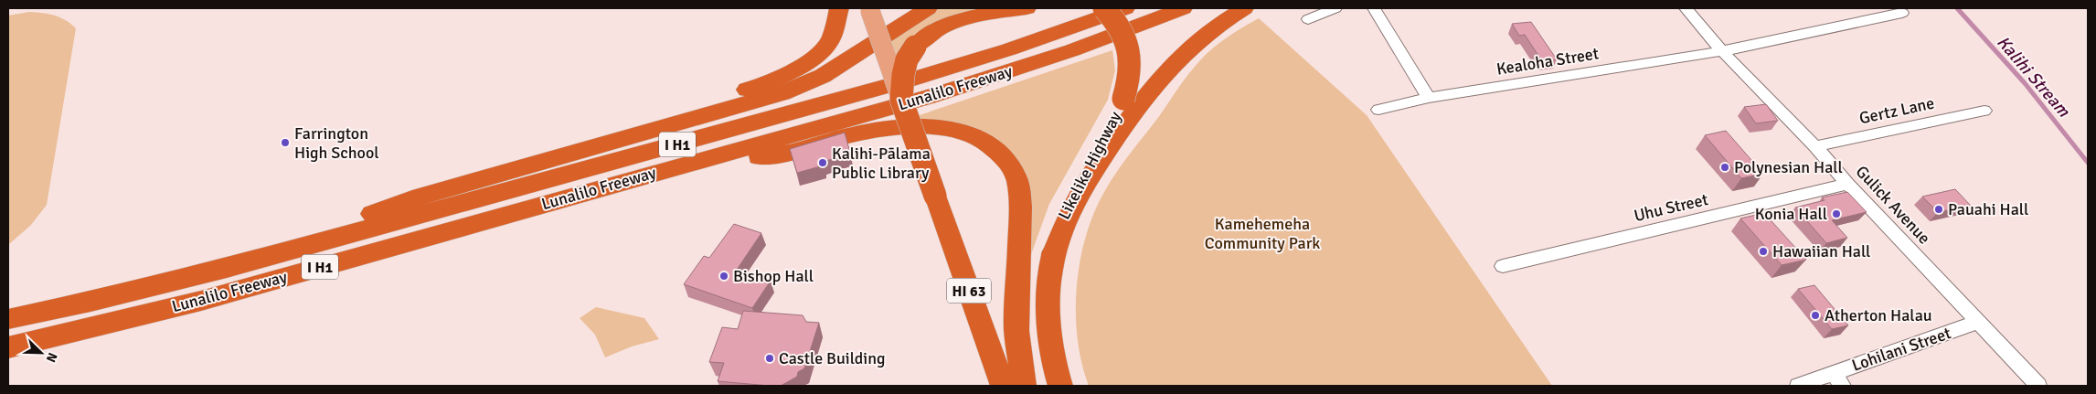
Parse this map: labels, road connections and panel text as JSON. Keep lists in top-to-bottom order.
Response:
{
  "streets": {
    "highway": [
      "Lunalilo Freeway",
      "I H1",
      "Likelike Highway",
      "HI 63"
    ],
    "street": [
      "Kealoha Street",
      "Gertz Lane",
      "Gulick Avenue",
      "Uhu Street",
      "Lohilani Street"
    ]
  },
  "crossings": [
    ["Kealoha Street", "Gulick Avenue"],
    ["Gertz Lane", "Gulick Avenue"],
    ["Gulick Avenue", "Uhu Street"],
    ["Gulick Avenue", "Lohilani Street"]
  ],
  "water": ["Kalihi Stream"],
  "parks": ["Kamehemeha Community Park"],
  "places": [
    "Farrington High School",
    "Kalihi-Pālama Public Library",
    "Polynesian Hall",
    "Pauahi Hall",
    "Konia Hall",
    "Hawaiian Hall",
    "Bishop Hall",
    "Atherton Halau",
    "Castle Building"
  ],
  "north": "bottom right"
}
